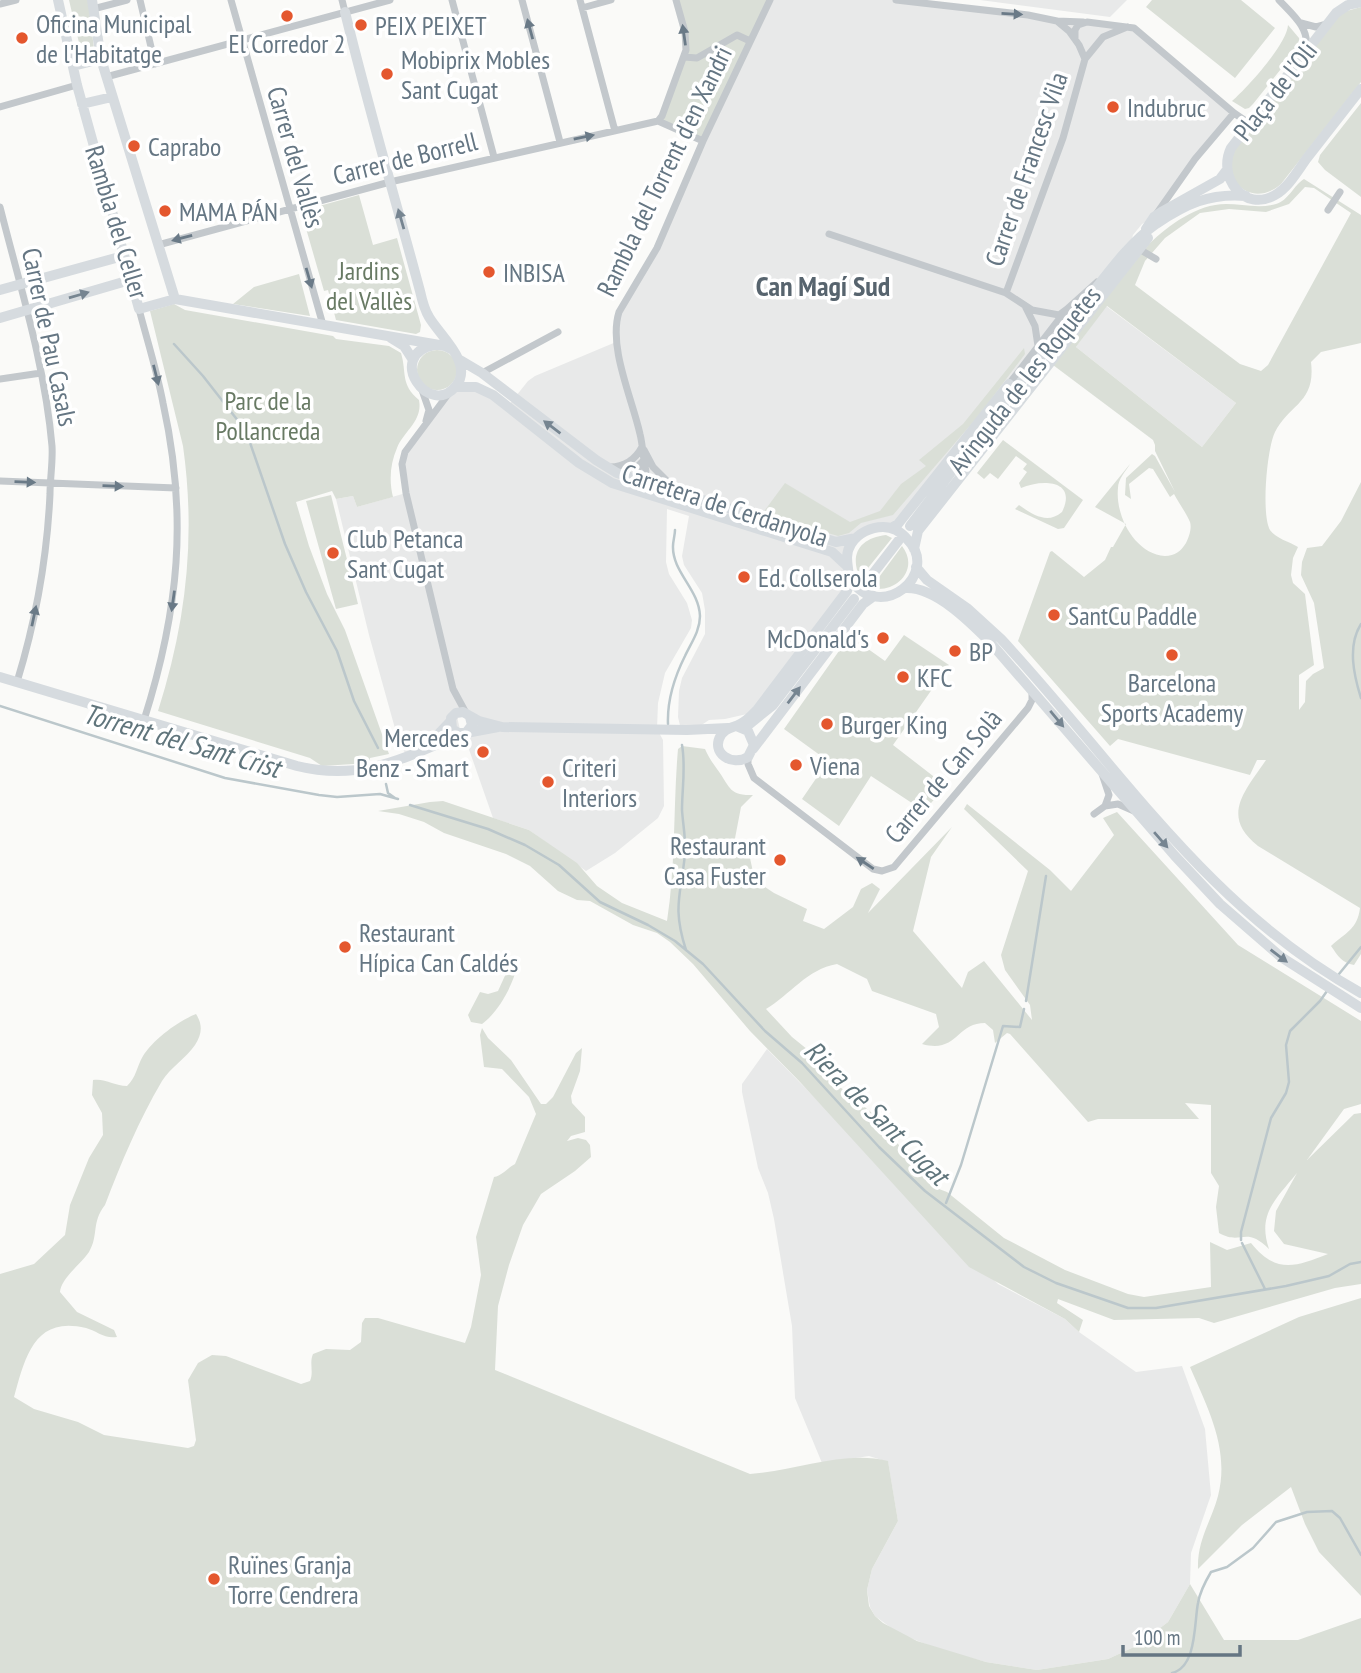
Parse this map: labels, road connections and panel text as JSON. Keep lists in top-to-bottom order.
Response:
{
  "streets": {
    "main road": [
      "Plaça de l'Oli",
      "Rambla del Celler",
      "Avinguda de les Roquetes",
      "Carretera de Cerdanyola"
    ],
    "street": [
      "Carrer del Vallès",
      "Carrer de Borrell",
      "Carrer de Francesc Vila",
      "Rambla del Torrent d'en Xandri",
      "Carrer de Pau Casals",
      "Carrer de Can Solà"
    ]
  },
  "crossings": [
    ["Plaça de l'Oli", "Avinguda de les Roquetes"],
    ["Carrer del Vallès", "Carrer de Borrell"],
    ["Carrer del Vallès", "Rambla del Celler"],
    ["Carrer de Borrell", "Rambla del Celler"],
    ["Rambla del Torrent d'en Xandri", "Carretera de Cerdanyola"],
    ["Rambla del Celler", "Carretera de Cerdanyola"]
  ],
  "one_way": ["Carrer del Vallès", "Carrer de Pau Casals"],
  "districts": ["Can Magí Sud"],
  "water": ["Torrent del Sant Crist", "Riera de Sant Cugat"],
  "parks": ["Jardins del Vallès", "Parc de la Pollancreda"],
  "places": [
    "El Corredor 2",
    "PEIX PEIXET",
    "Oficina Municipal de l'Habitatge",
    "Mobiprix Mobles Sant Cugat",
    "Indubruc",
    "Caprabo",
    "MAMA PÁN",
    "INBISA",
    "Club Petanca Sant Cugat",
    "Ed. Collserola",
    "SantCu Paddle",
    "McDonald's",
    "BP",
    "Barcelona Sports Academy",
    "KFC",
    "Burger King",
    "Mercedes Benz - Smart",
    "Viena",
    "Criteri Interiors",
    "Restaurant Casa Fuster",
    "Restaurant Hípica Can Caldés",
    "Ruïnes Granja Torre Cendrera"
  ],
  "scale_bar": "100 m"
}
